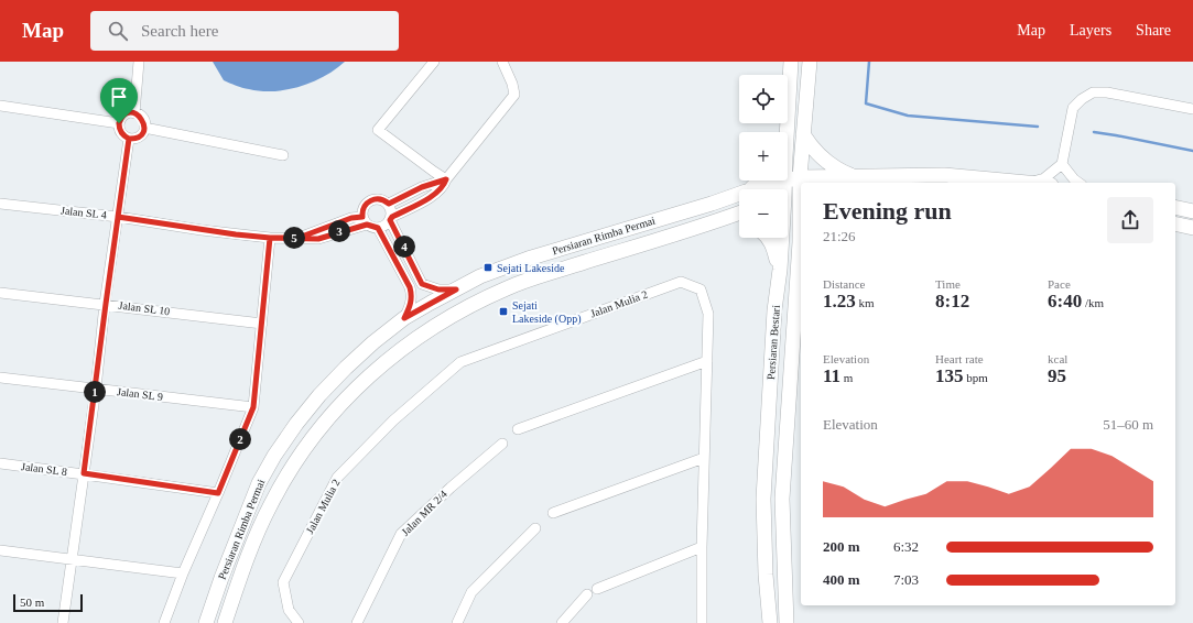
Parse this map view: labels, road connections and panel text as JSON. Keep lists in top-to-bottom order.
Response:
{
  "streets": {
    "main road": ["Persiaran Rimba Permai", "Persiaran Bestari"],
    "street": [
      "Jalan SL 4",
      "Jalan Mulia 2",
      "Jalan SL 10",
      "Jalan SL 9",
      "Jalan SL 8",
      "Jalan MR 2/4"
    ]
  },
  "crossings": [
    ["Persiaran Rimba Permai", "Persiaran Bestari"]
  ],
  "places": {
    "transit": ["Sejati Lakeside", "Sejati Lakeside (Opp)"]
  },
  "scale_bar": "50 m",
  "page": {
    "header": "Map",
    "search": "Search here",
    "nav": ["Map", "Layers", "Share"],
    "map_buttons": ["+", "−"],
    "heading": ["Evening run", "21:26"],
    "pins": [
      "3",
      "5",
      "4",
      "1",
      "2"
    ],
    "stats": [
      ["Distance", "1.23 km"],
      ["Time", "8:12"],
      ["Pace", "6:40 /km"],
      ["Elevation", "11 m"],
      ["Heart rate", "135 bpm"],
      ["kcal", "95"]
    ],
    "chart": ["Elevation", "51–60 m"],
    "list": [
      {
        "name": "200 m",
        "note": "6:32"
      },
      {
        "name": "400 m",
        "note": "7:03"
      }
    ],
    "scale": "50 m"
  }
}
